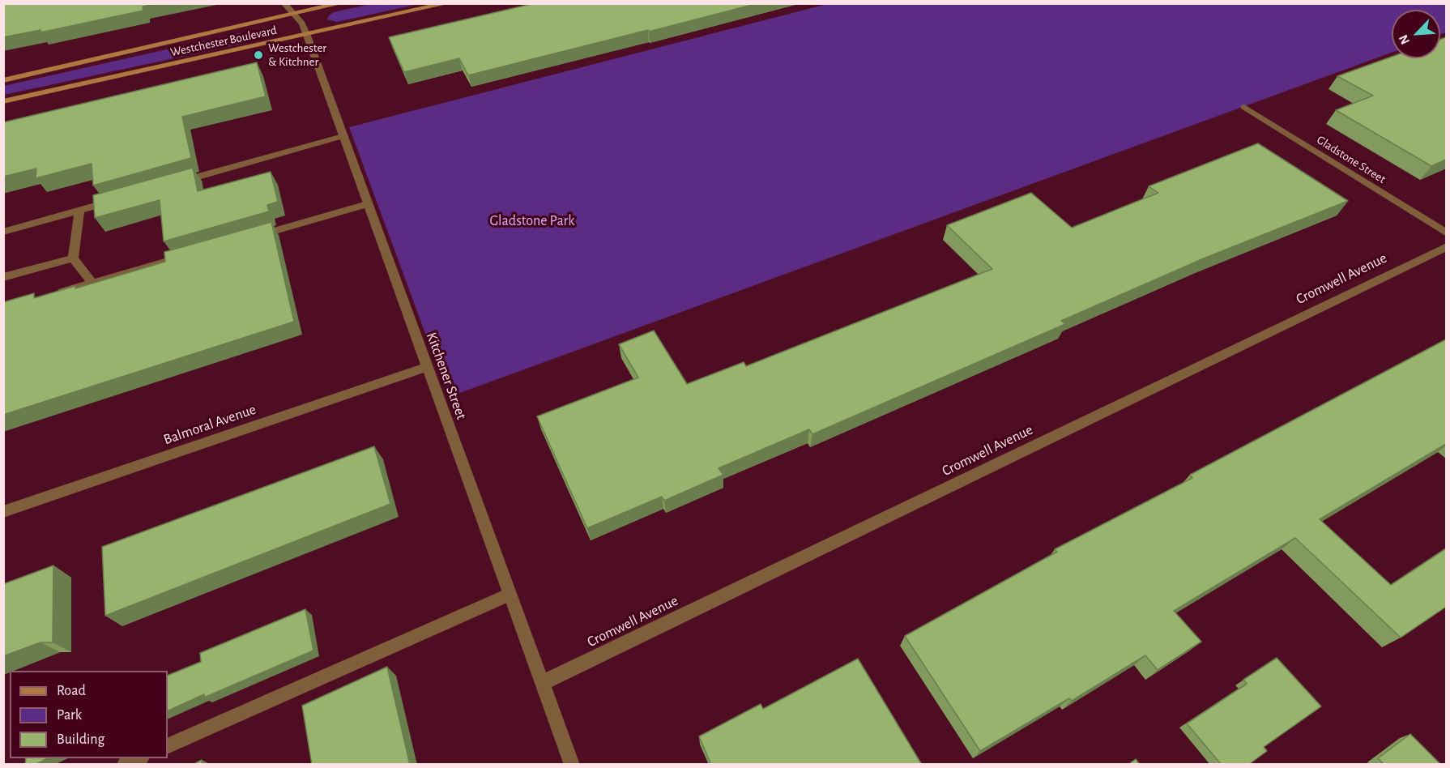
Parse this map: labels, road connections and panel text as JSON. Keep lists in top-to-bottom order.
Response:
{
  "streets": {
    "street": [
      "Westchester Boulevard",
      "Gladstone Street",
      "Cromwell Avenue",
      "Kitchener Street",
      "Balmoral Avenue"
    ]
  },
  "crossings": [
    ["Westchester Boulevard", "Kitchener Street"],
    ["Cromwell Avenue", "Kitchener Street"],
    ["Kitchener Street", "Balmoral Avenue"]
  ],
  "parks": ["Gladstone Park"],
  "places": ["Westchester & Kitchner"],
  "legend": ["Road", "Park", "Building"],
  "north": "bottom left"
}
